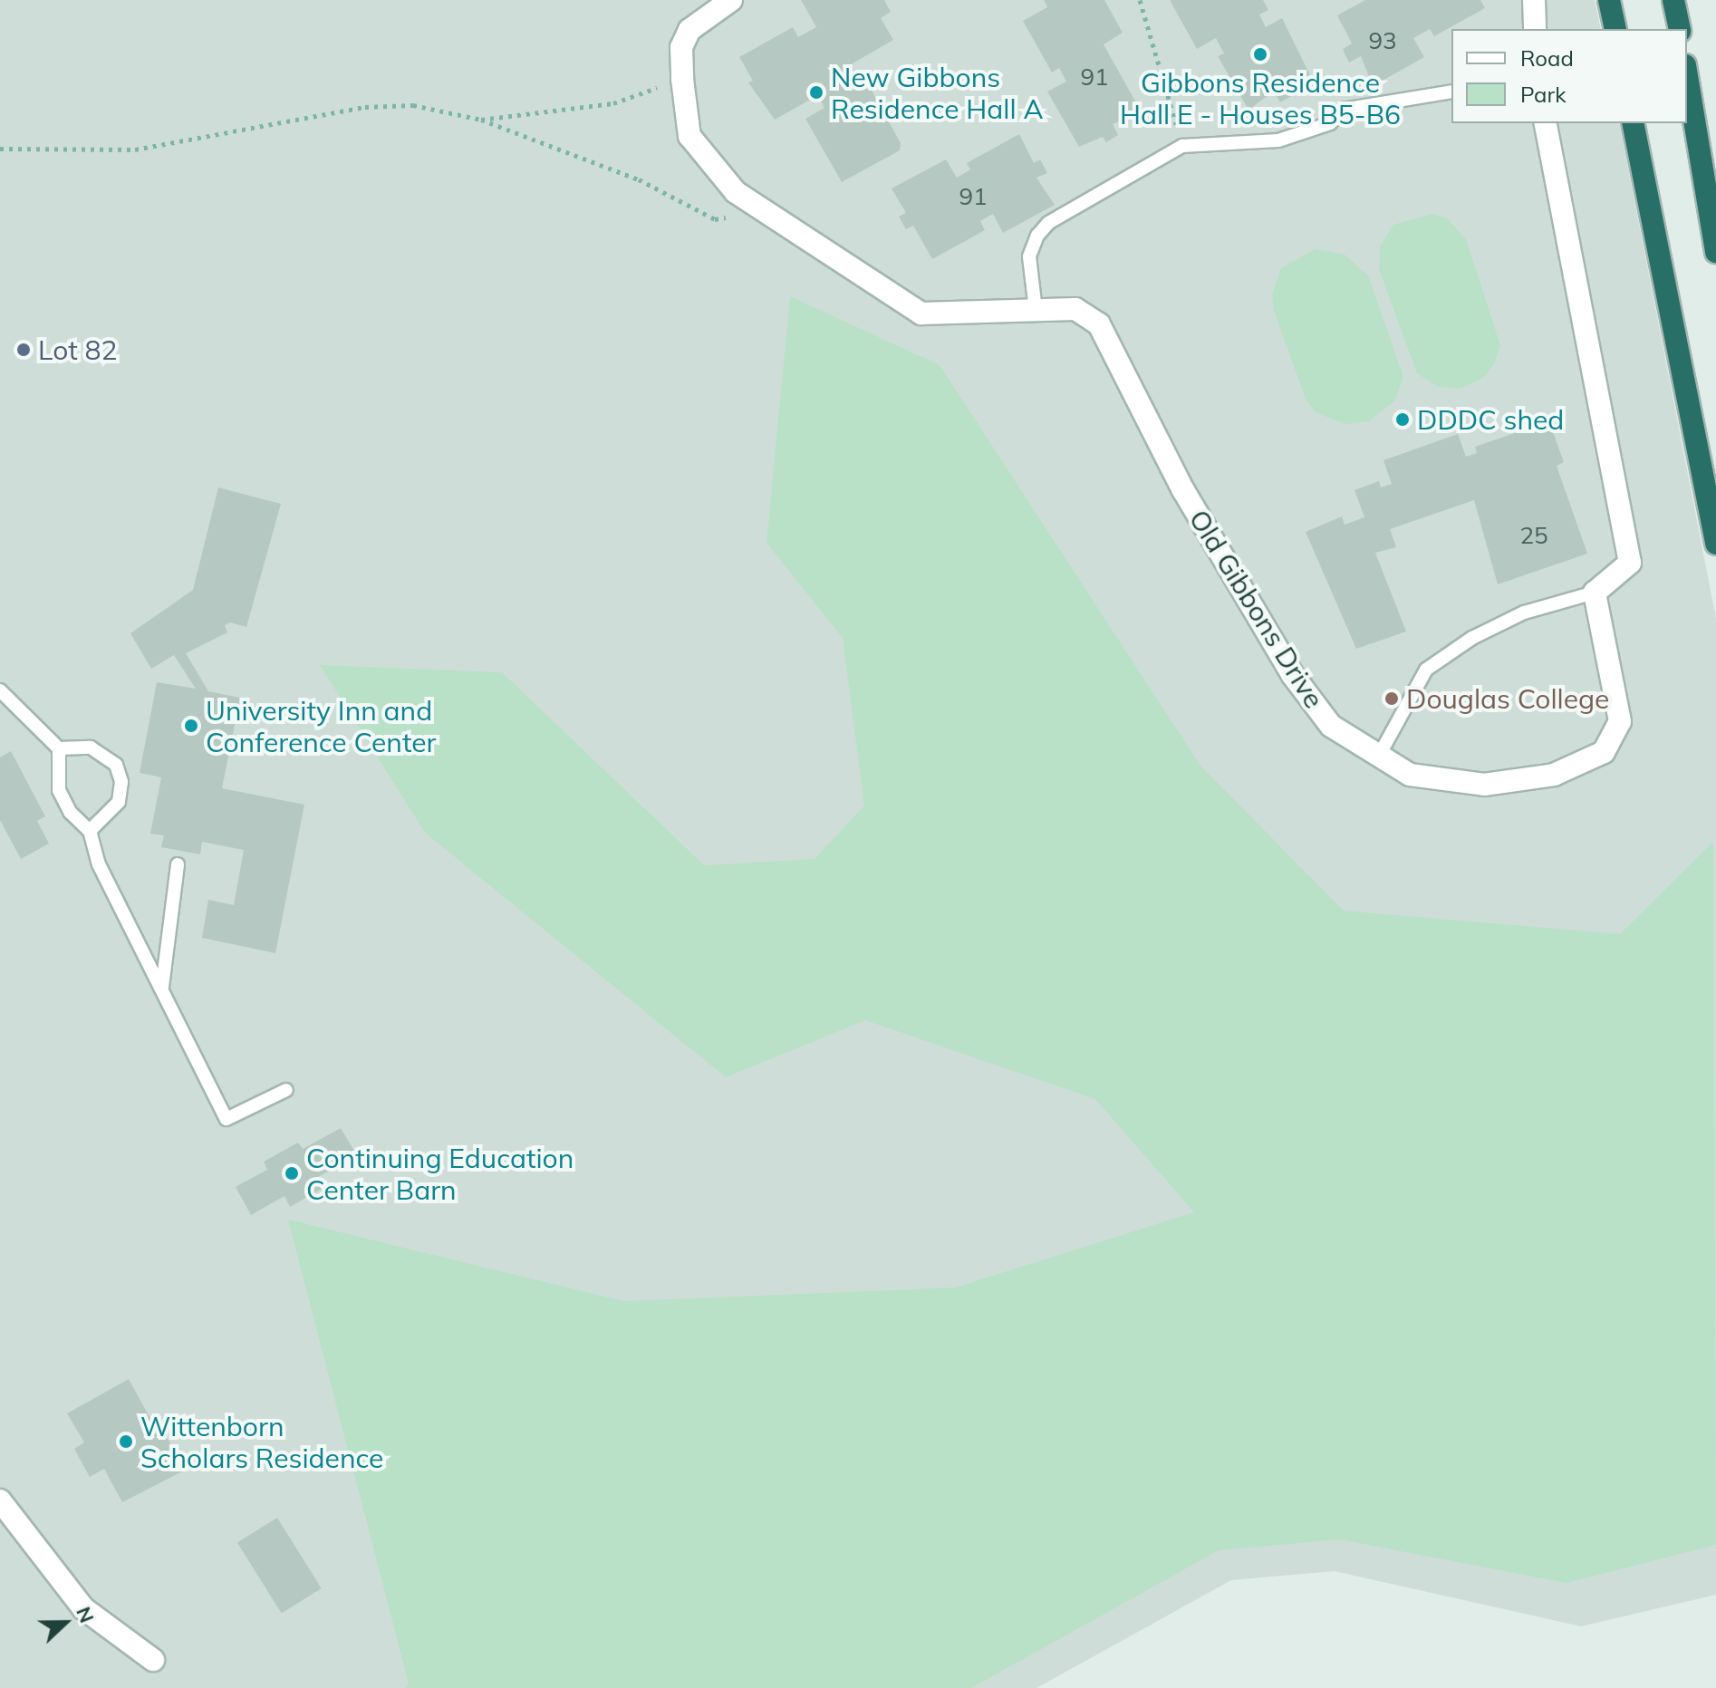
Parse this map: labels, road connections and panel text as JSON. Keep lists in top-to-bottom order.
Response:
{
  "streets": {
    "street": ["Old Gibbons Drive"]
  },
  "places": [
    "Gibbons Residence Hall E - Houses B5-B6",
    "New Gibbons Residence Hall A",
    "Lot 82",
    "DDDC shed",
    "Douglas College",
    "University Inn and Conference Center",
    "Continuing Education Center Barn",
    "Wittenborn Scholars Residence"
  ],
  "house_numbers": [
    "93",
    "91",
    "91",
    "25"
  ],
  "legend": ["Road", "Park"],
  "north": "right"
}
